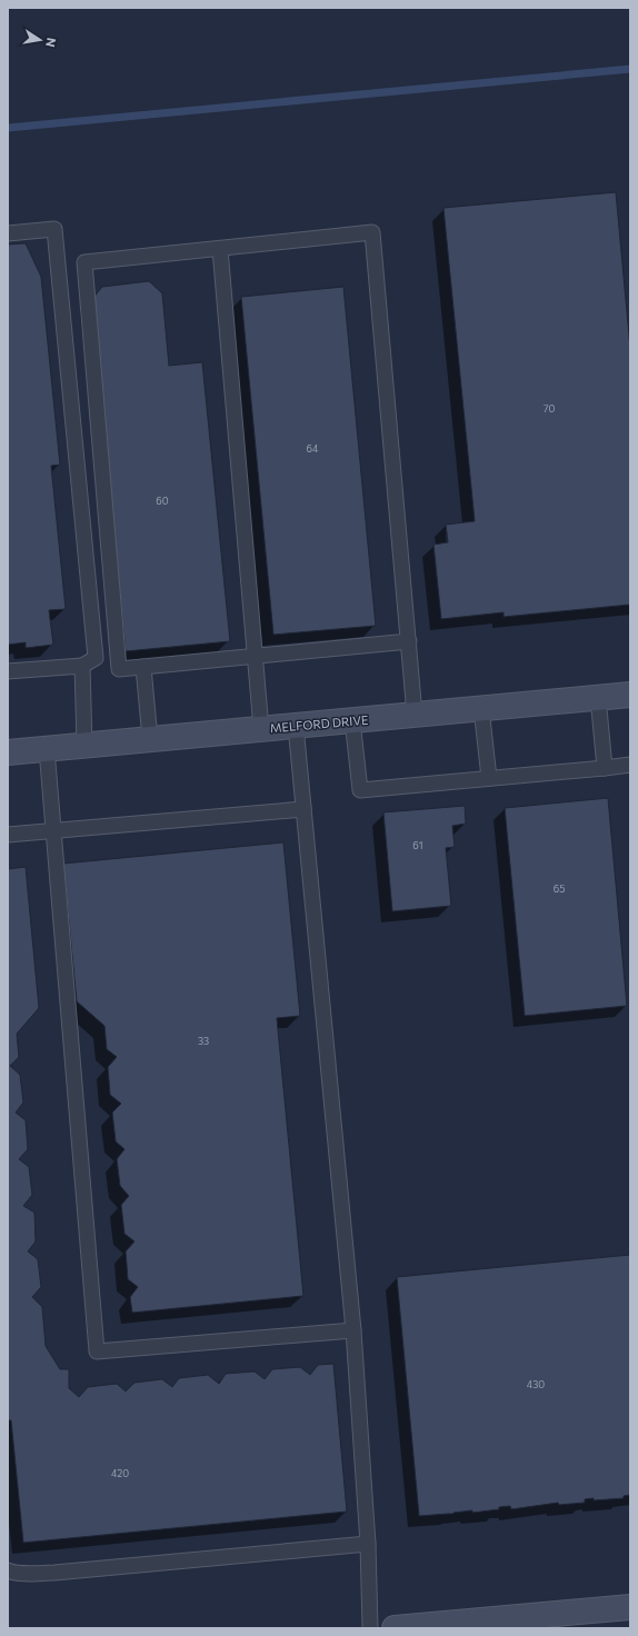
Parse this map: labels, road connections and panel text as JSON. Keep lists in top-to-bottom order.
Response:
{
  "streets": {
    "street": ["MELFORD DRIVE"]
  },
  "house_numbers": [
    "70",
    "64",
    "60",
    "61",
    "65",
    "33",
    "430",
    "420"
  ],
  "north": "right"
}
